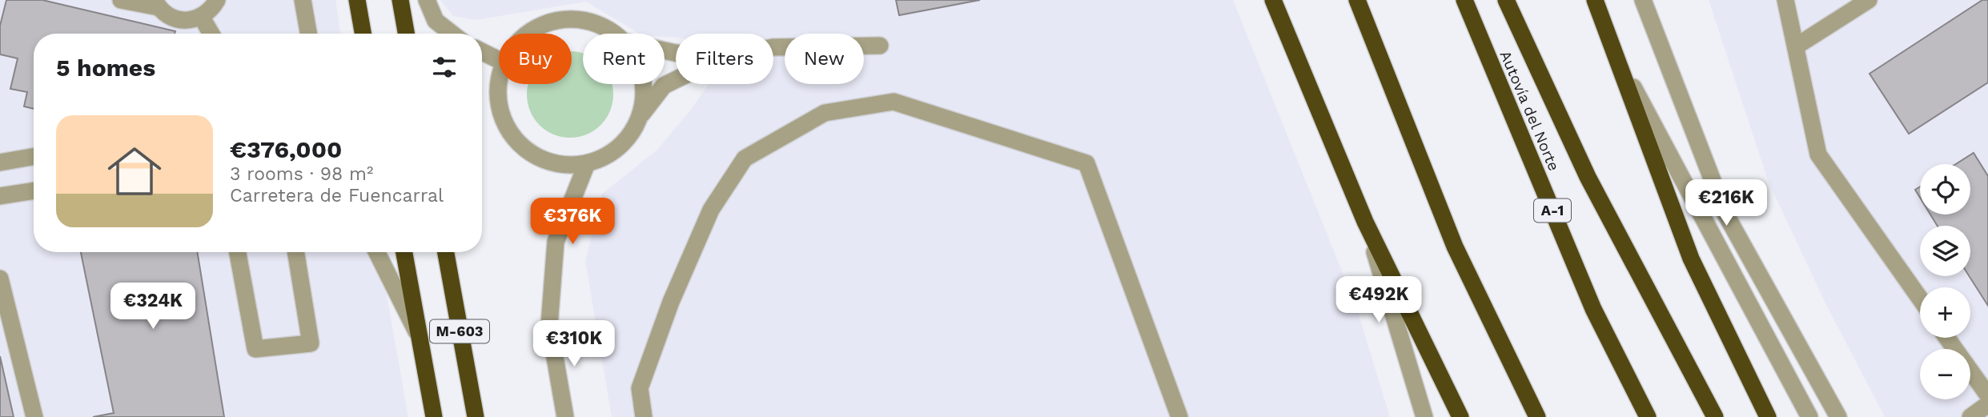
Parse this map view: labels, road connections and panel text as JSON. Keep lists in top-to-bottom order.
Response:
{
  "streets": {
    "highway": ["Autovía del Norte", "A-1", "M-603"]
  },
  "page": {
    "chip": [
      "Buy",
      "Rent",
      "Filters",
      "New"
    ],
    "heading": "5 homes",
    "list": [
      {
        "name": "€376,000",
        "note": "3 rooms · 98 m² · Carretera de Fuencarral"
      }
    ],
    "map_buttons": ["+", "−"],
    "price": [
      "€216K",
      "€376K",
      "€492K",
      "€324K",
      "€310K"
    ]
  }
}
